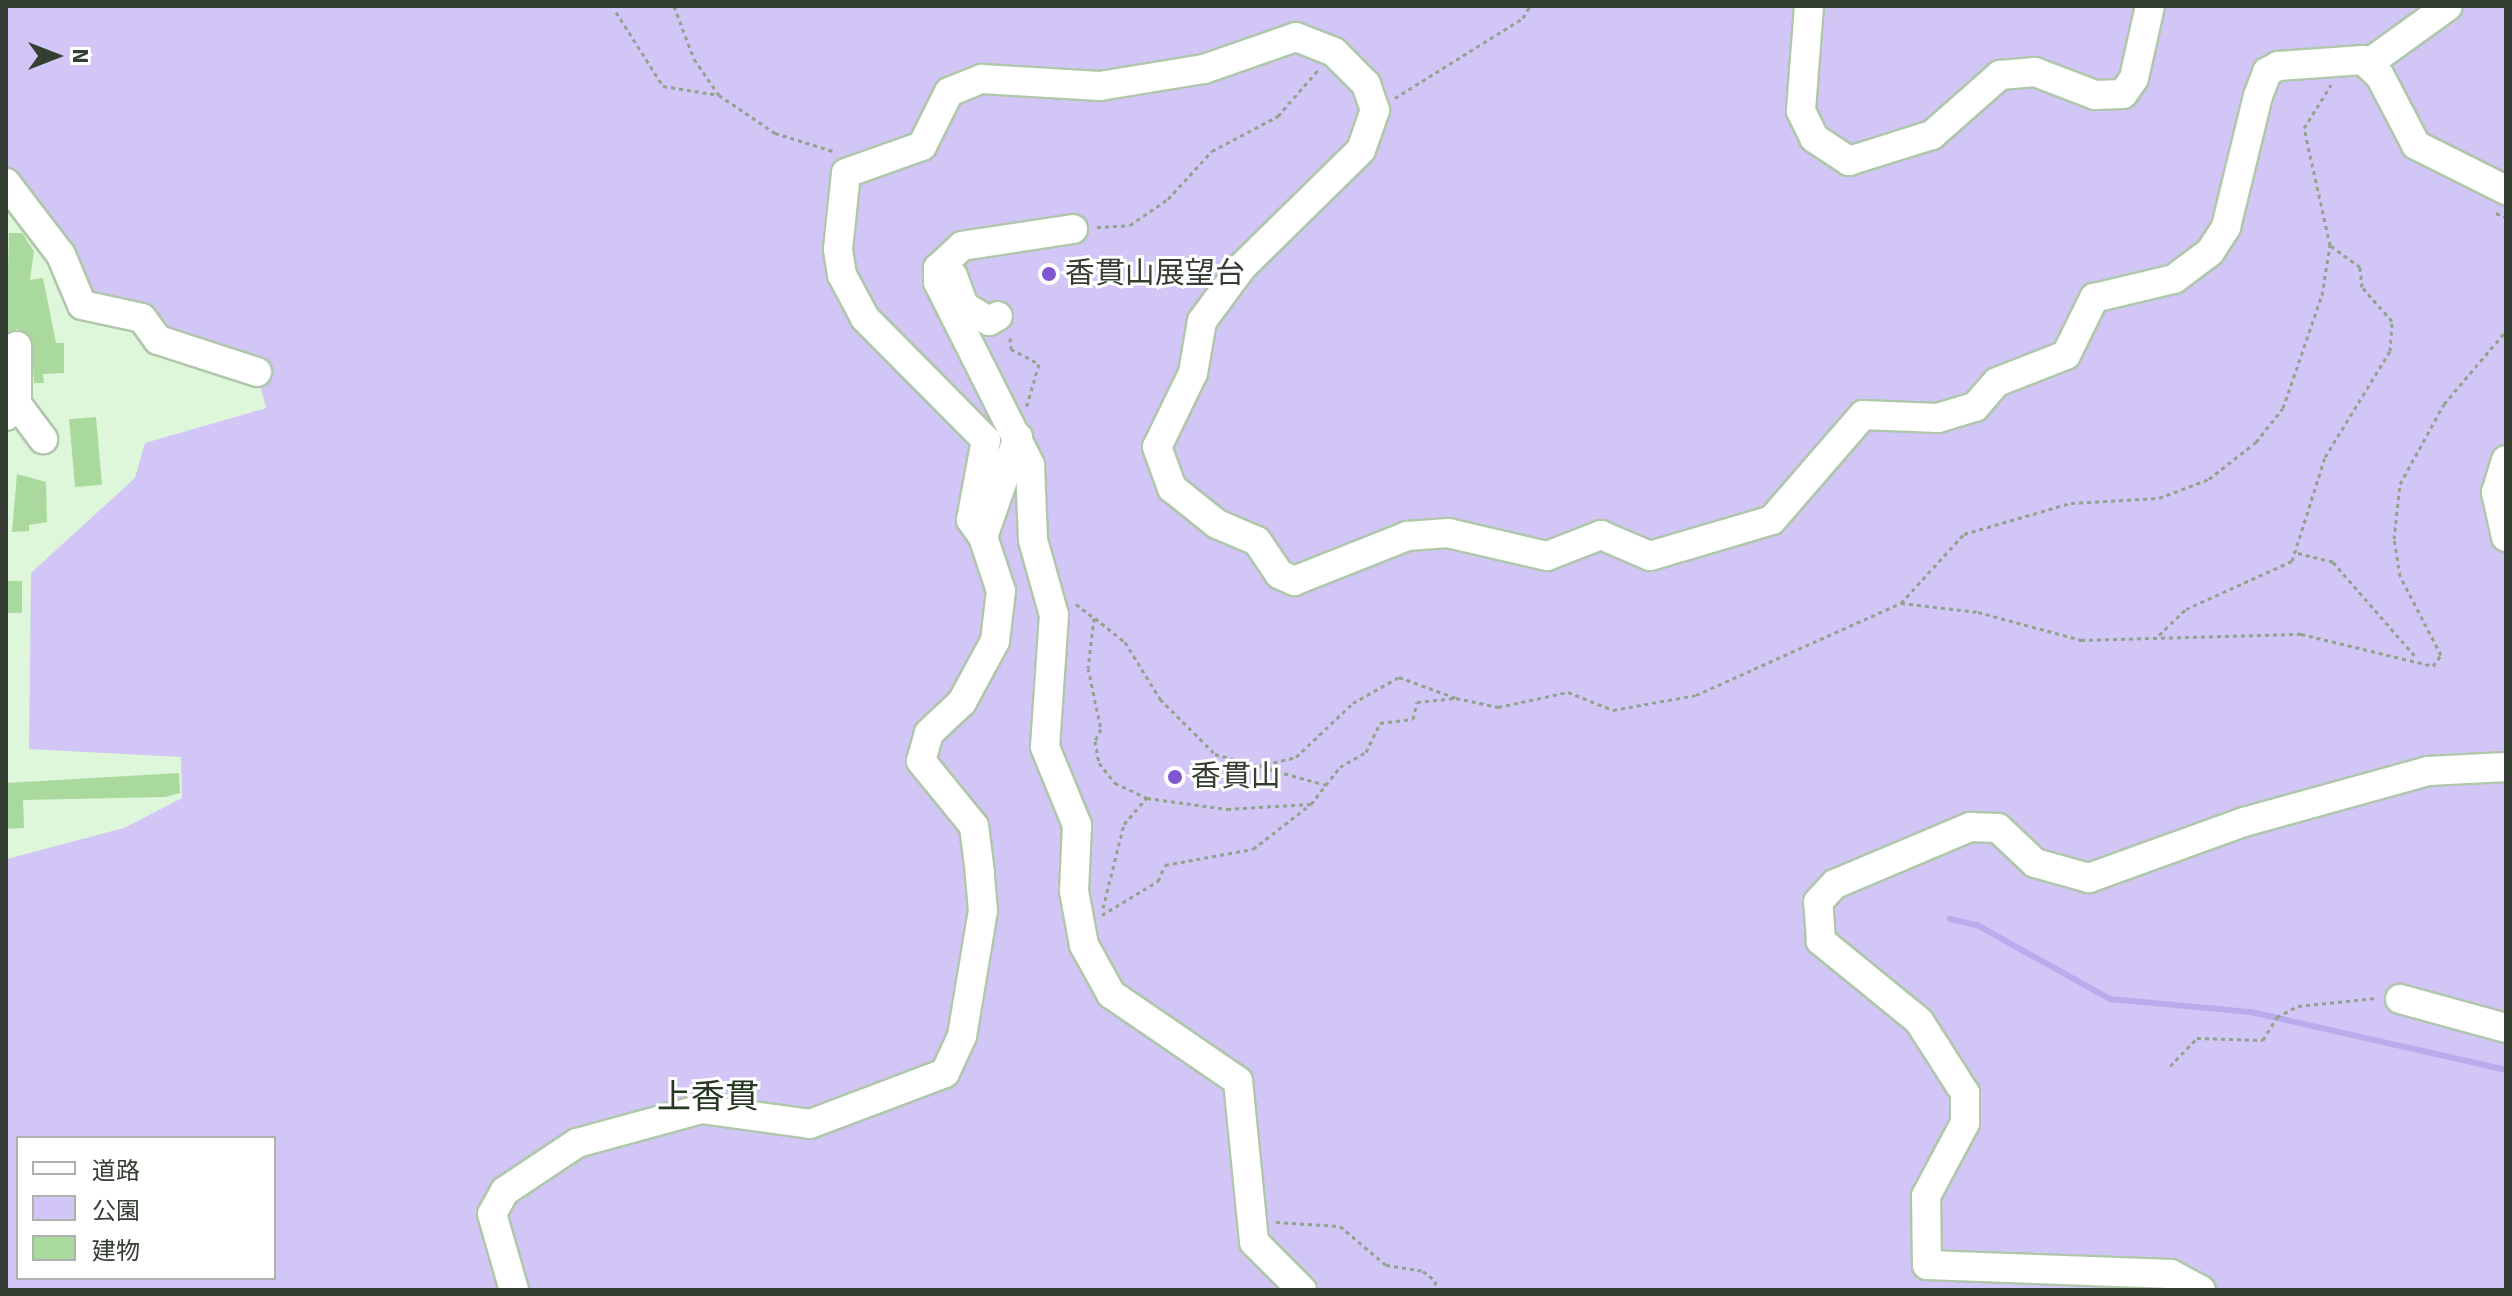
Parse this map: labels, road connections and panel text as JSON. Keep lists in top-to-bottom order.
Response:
{
  "districts": ["上香貫"],
  "places": ["香貫山展望台", "香貫山"],
  "legend": ["道路", "公園", "建物"],
  "north": "right"
}
